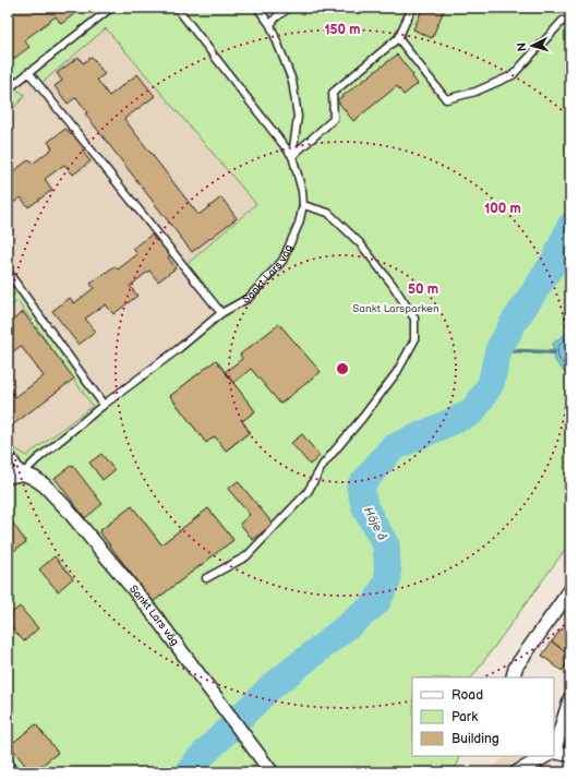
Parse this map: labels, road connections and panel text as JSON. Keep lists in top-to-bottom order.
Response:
{
  "streets": {
    "street": ["Sankt Lars väg"]
  },
  "water": ["Höje å"],
  "parks": ["Sankt Larsparken"],
  "legend": ["Road", "Park", "Building"],
  "north": "left",
  "rings": ["150 m", "100 m", "50 m"]
}
